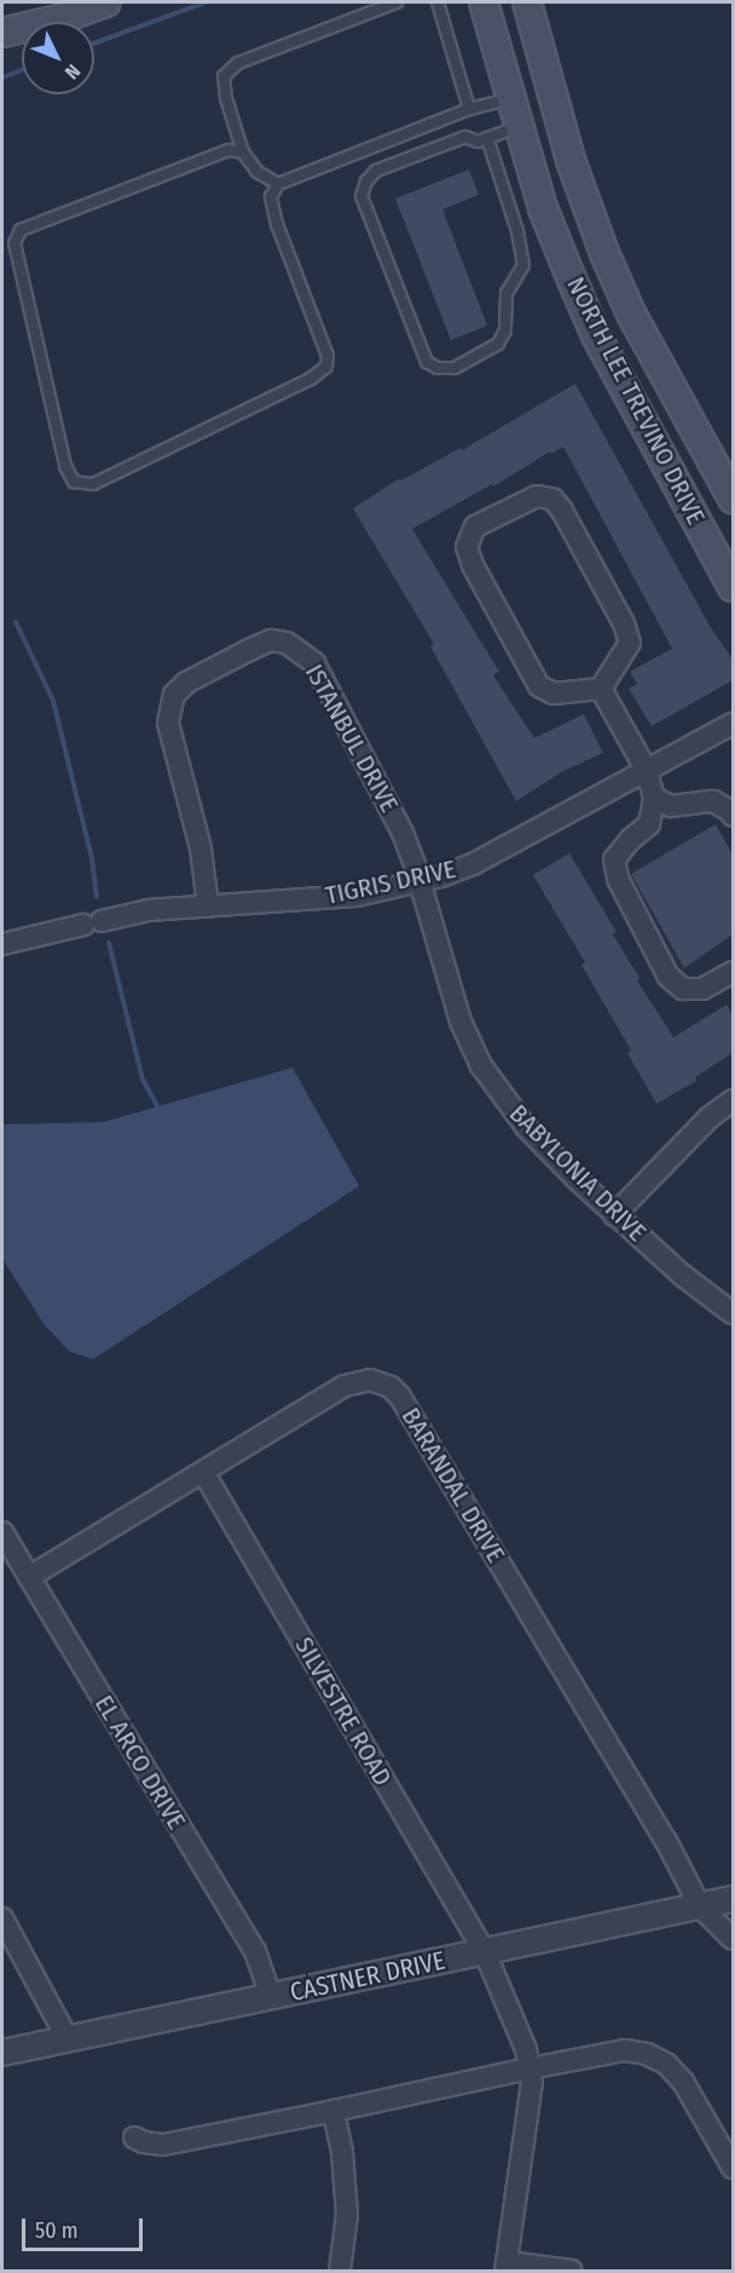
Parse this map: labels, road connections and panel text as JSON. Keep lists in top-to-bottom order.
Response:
{
  "streets": {
    "main road": ["NORTH LEE TREVINO DRIVE"],
    "street": [
      "ISTANBUL DRIVE",
      "TIGRIS DRIVE",
      "BABYLONIA DRIVE",
      "BARANDAL DRIVE",
      "SILVESTRE ROAD",
      "EL ARCO DRIVE",
      "CASTNER DRIVE"
    ]
  },
  "crossings": [
    ["ISTANBUL DRIVE", "TIGRIS DRIVE"],
    ["ISTANBUL DRIVE", "BABYLONIA DRIVE"],
    ["TIGRIS DRIVE", "BABYLONIA DRIVE"],
    ["BARANDAL DRIVE", "SILVESTRE ROAD"],
    ["BARANDAL DRIVE", "EL ARCO DRIVE"],
    ["BARANDAL DRIVE", "CASTNER DRIVE"],
    ["SILVESTRE ROAD", "CASTNER DRIVE"],
    ["EL ARCO DRIVE", "CASTNER DRIVE"]
  ],
  "scale_bar": "50 m",
  "north": "bottom right"
}
